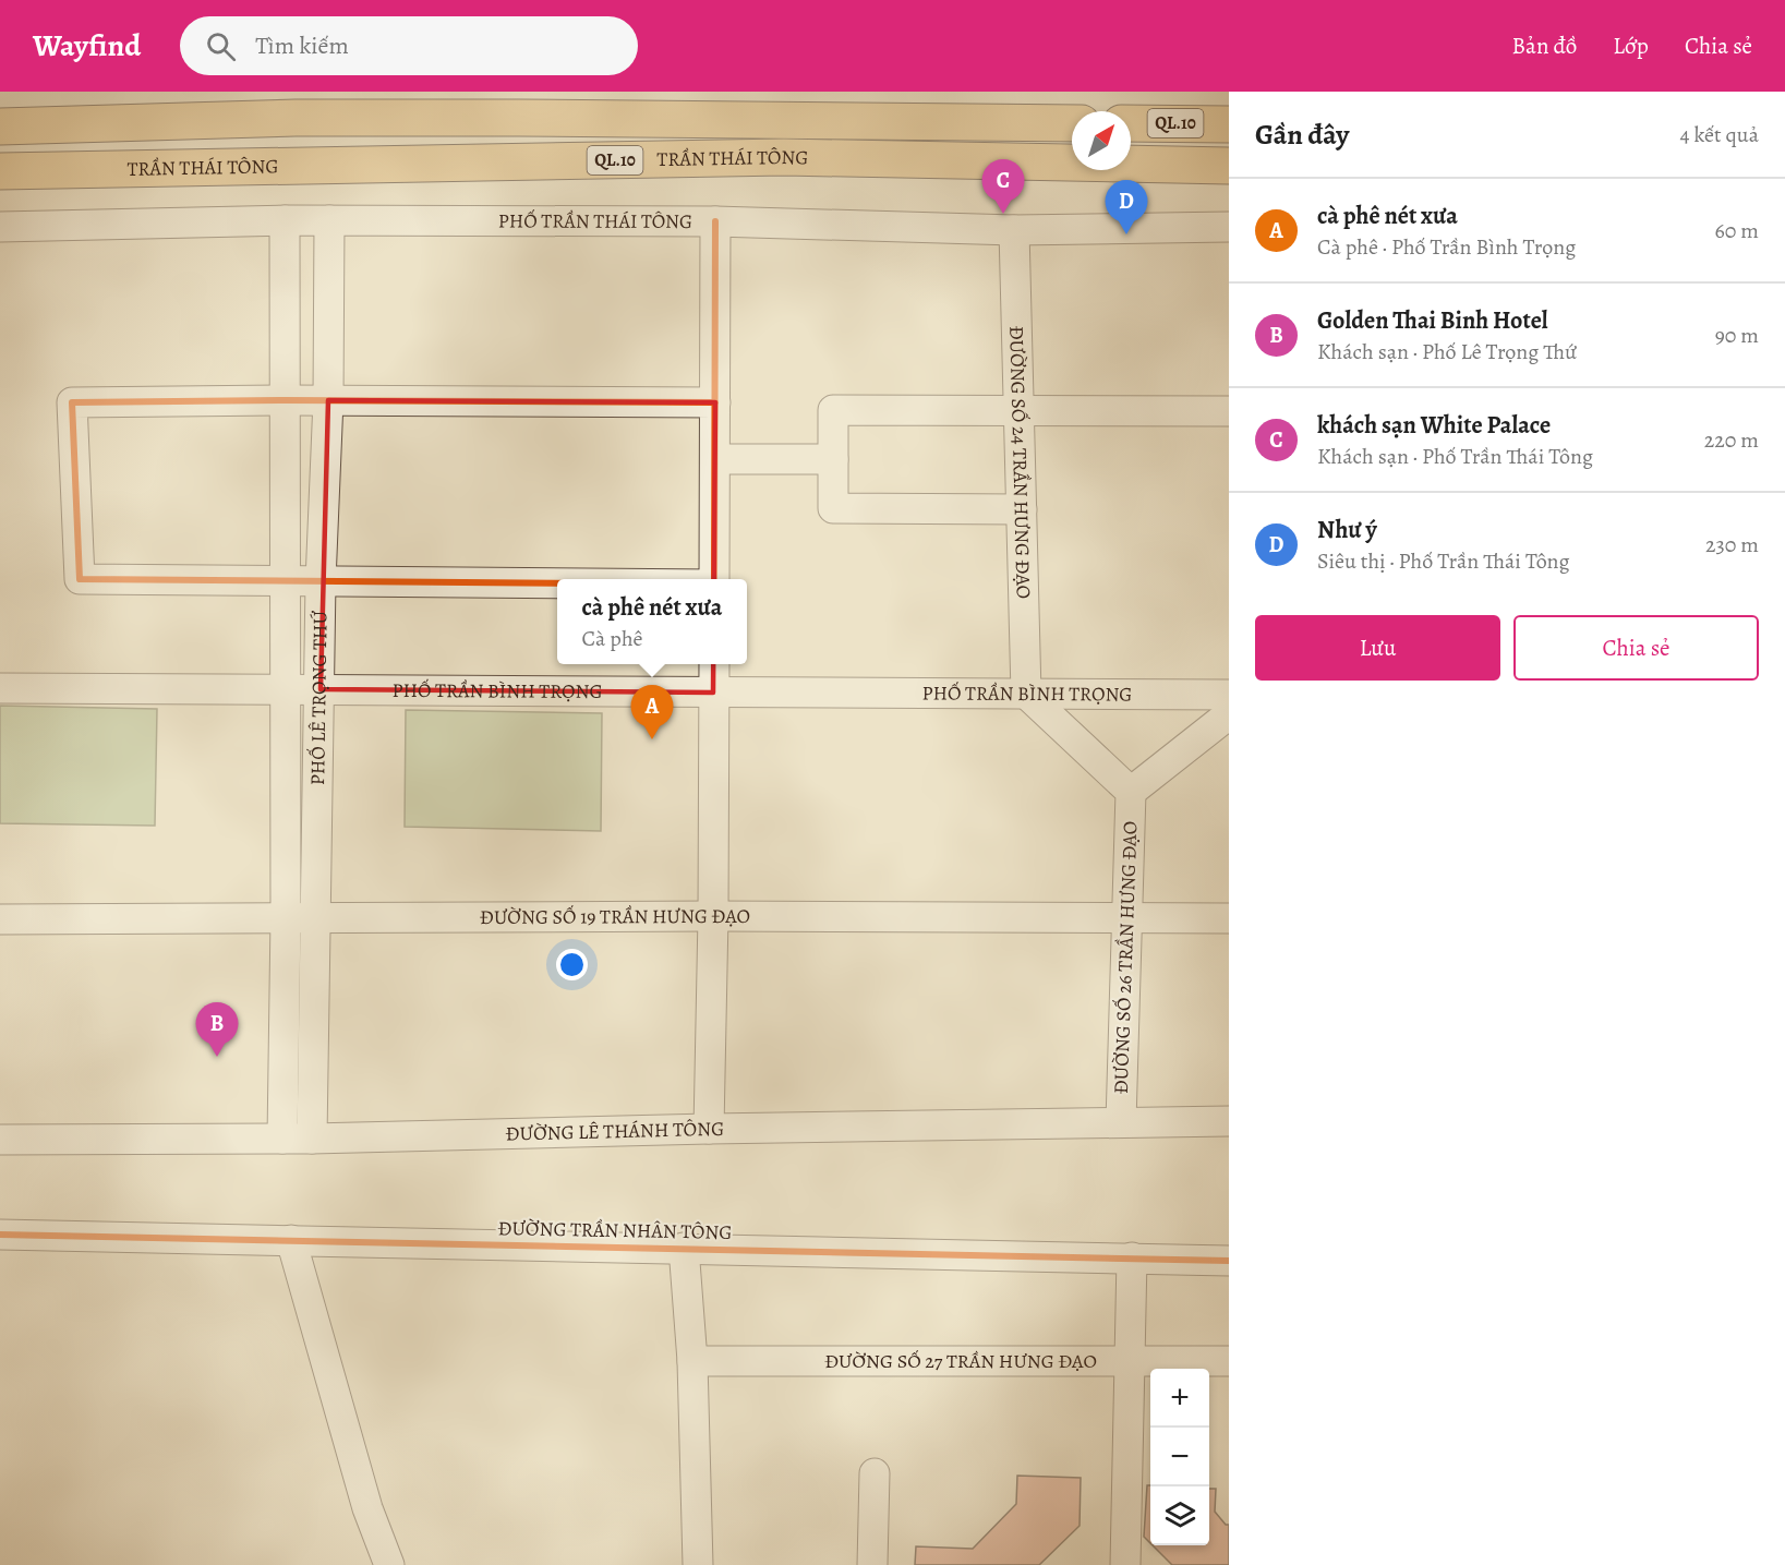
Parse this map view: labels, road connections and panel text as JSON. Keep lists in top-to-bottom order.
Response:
{
  "streets": {
    "main road": ["QL.10", "TRẦN THÁI TÔNG"],
    "street": [
      "PHỐ TRẦN THÁI TÔNG",
      "ĐƯỜNG SỐ 24 TRẦN HƯNG ĐẠO",
      "PHỐ TRẦN BÌNH TRỌNG",
      "PHỐ LÊ TRỌNG THỨ",
      "ĐƯỜNG SỐ 19 TRẦN HƯNG ĐẠO",
      "ĐƯỜNG SỐ 26 TRẦN HƯNG ĐẠO",
      "ĐƯỜNG LÊ THÁNH TÔNG",
      "ĐƯỜNG TRẦN NHÂN TÔNG",
      "ĐƯỜNG SỐ 27 TRẦN HƯNG ĐẠO"
    ]
  },
  "crossings": [
    ["PHỐ TRẦN THÁI TÔNG", "ĐƯỜNG SỐ 24 TRẦN HƯNG ĐẠO"],
    ["PHỐ TRẦN THÁI TÔNG", "PHỐ LÊ TRỌNG THỨ"],
    ["ĐƯỜNG SỐ 24 TRẦN HƯNG ĐẠO", "PHỐ TRẦN BÌNH TRỌNG"],
    ["ĐƯỜNG SỐ 24 TRẦN HƯNG ĐẠO", "ĐƯỜNG SỐ 26 TRẦN HƯNG ĐẠO"],
    ["PHỐ TRẦN BÌNH TRỌNG", "PHỐ LÊ TRỌNG THỨ"],
    ["PHỐ TRẦN BÌNH TRỌNG", "ĐƯỜNG SỐ 26 TRẦN HƯNG ĐẠO"],
    ["PHỐ LÊ TRỌNG THỨ", "ĐƯỜNG SỐ 19 TRẦN HƯNG ĐẠO"],
    ["PHỐ LÊ TRỌNG THỨ", "ĐƯỜNG LÊ THÁNH TÔNG"],
    ["ĐƯỜNG SỐ 19 TRẦN HƯNG ĐẠO", "ĐƯỜNG SỐ 26 TRẦN HƯNG ĐẠO"],
    ["ĐƯỜNG SỐ 26 TRẦN HƯNG ĐẠO", "ĐƯỜNG LÊ THÁNH TÔNG"]
  ],
  "north": "top right",
  "page": {
    "header": "Wayfind",
    "search": "Tìm kiếm",
    "nav": ["Bản đồ", "Lớp", "Chia sẻ"],
    "heading": ["Gần đây", "4 kết quả"],
    "pins": [
      "C",
      "D",
      "A",
      "B"
    ],
    "list": [
      {
        "mark": "A",
        "name": "cà phê nét xưa",
        "note": "Cà phê · Phố Trần Bình Trọng",
        "value": "60 m"
      },
      {
        "mark": "B",
        "name": "Golden Thai Binh Hotel",
        "note": "Khách sạn · Phố Lê Trọng Thứ",
        "value": "90 m"
      },
      {
        "mark": "C",
        "name": "khách sạn White Palace",
        "note": "Khách sạn · Phố Trần Thái Tông",
        "value": "220 m"
      },
      {
        "mark": "D",
        "name": "Như ý",
        "note": "Siêu thị · Phố Trần Thái Tông",
        "value": "230 m"
      }
    ],
    "popup": ["cà phê nét xưa", "Cà phê"],
    "buttons": ["Lưu", "Chia sẻ"],
    "map_buttons": ["+", "−"]
  }
}
